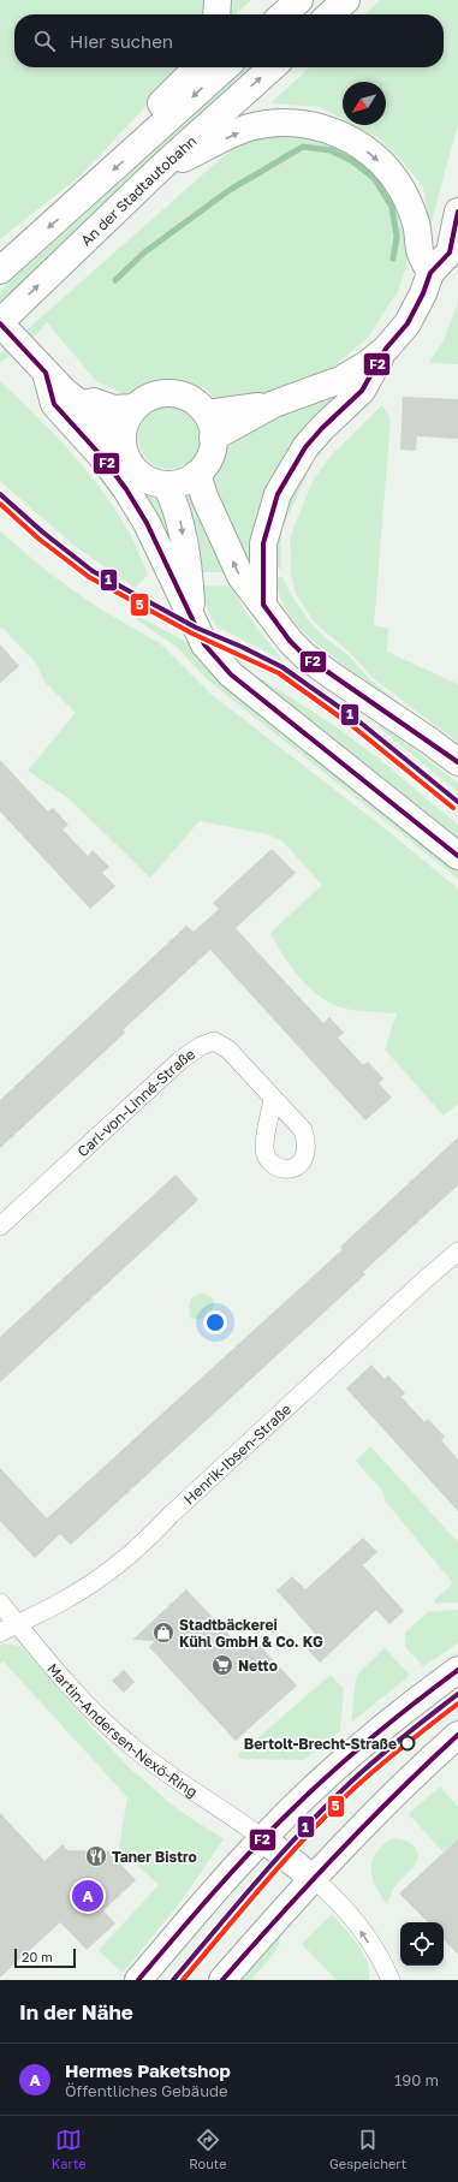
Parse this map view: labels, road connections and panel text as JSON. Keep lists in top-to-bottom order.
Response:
{
  "streets": {
    "main road": ["An der Stadtautobahn"],
    "street": ["Carl-von-Linné-Straße", "Henrik-Ibsen-Straße", "Martin-Andersen-Nexö-Ring"]
  },
  "crossings": [
    ["Henrik-Ibsen-Straße", "Martin-Andersen-Nexö-Ring"]
  ],
  "places": {
    "shop": ["Stadtbäckerei Kühl GmbH & Co. KG"],
    "supermarket": ["Netto"],
    "other": ["Bertolt-Brecht-Straße"],
    "restaurant": ["Taner Bistro"]
  },
  "lines": ["transit line F2", "transit line 1", "transit line 5"],
  "scale_bar": "20 m",
  "north": "bottom left",
  "page": {
    "search": "Hier suchen",
    "pins": "A",
    "scale": "20 m",
    "heading": "In der Nähe",
    "list": [
      {
        "mark": "A",
        "name": "Hermes Paketshop",
        "note": "Öffentliches Gebäude",
        "value": "190 m"
      }
    ],
    "nav": ["Karte", "Route", "Gespeichert"]
  }
}
